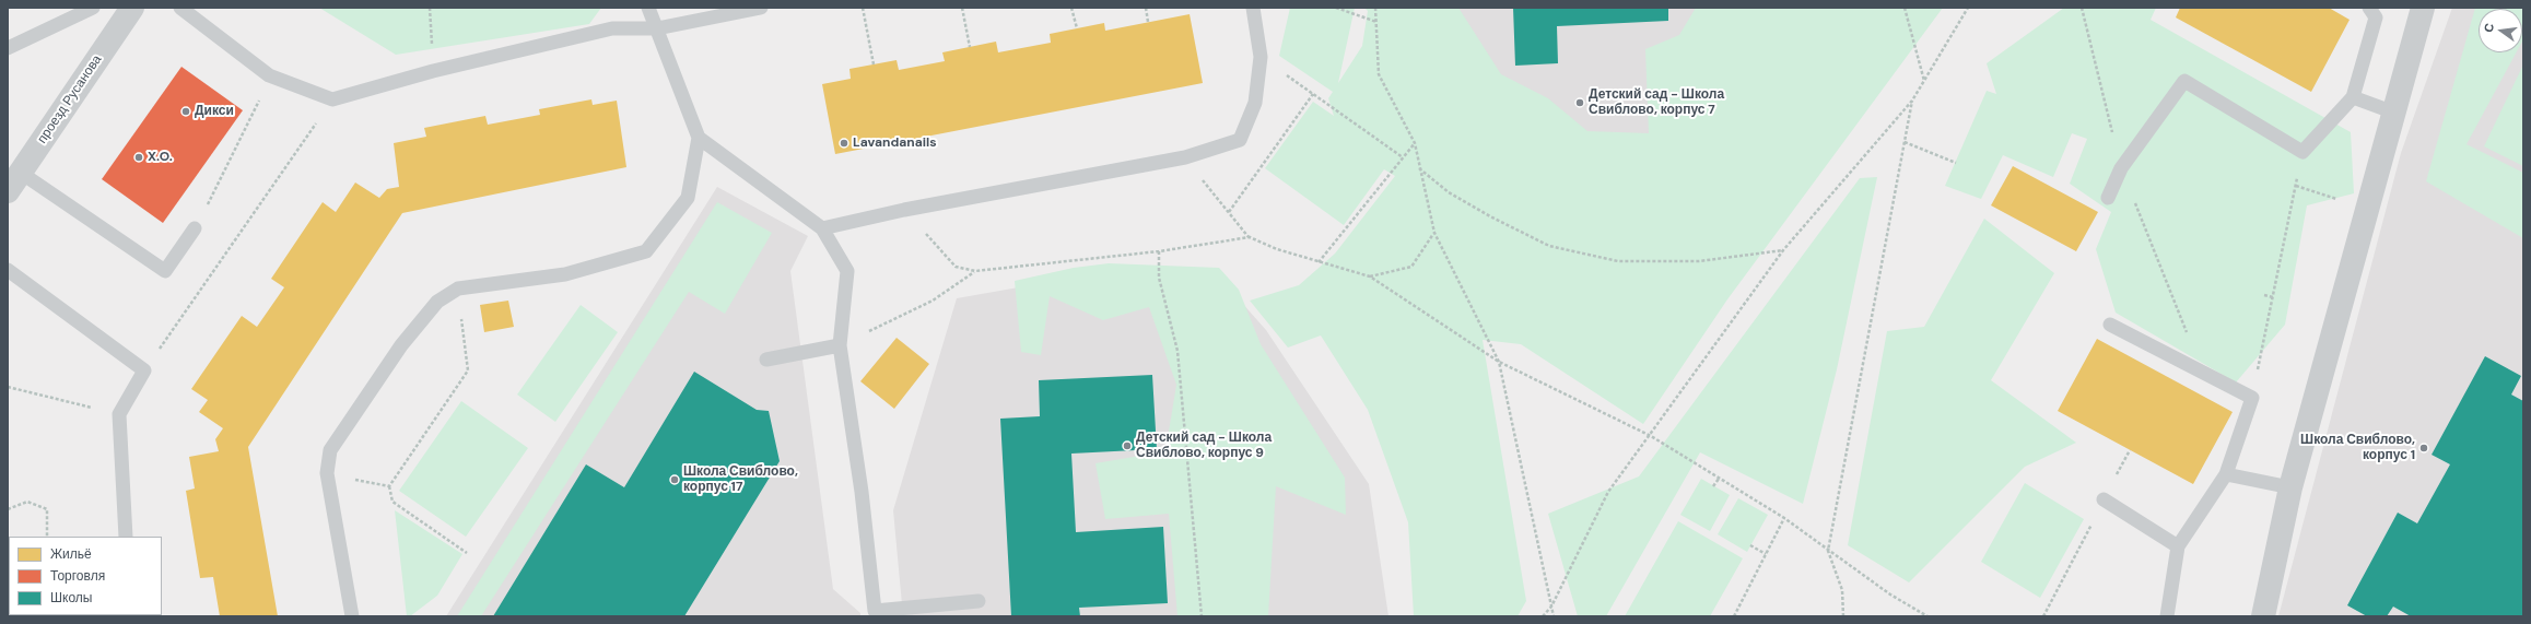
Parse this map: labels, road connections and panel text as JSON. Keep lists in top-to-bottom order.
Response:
{
  "streets": {
    "street": ["проезд Русанова"]
  },
  "places": [
    "Детский сад - Школа Свиблово, корпус 7",
    "Дикси",
    "Lavandanails",
    "X.O.",
    "Детский сад - Школа Свиблово, корпус 9",
    "Школа Свиблово, корпус 1",
    "Школа Свиблово, корпус 17"
  ],
  "legend": ["Жильё", "Торговля", "Школы"],
  "north": "left"
}
